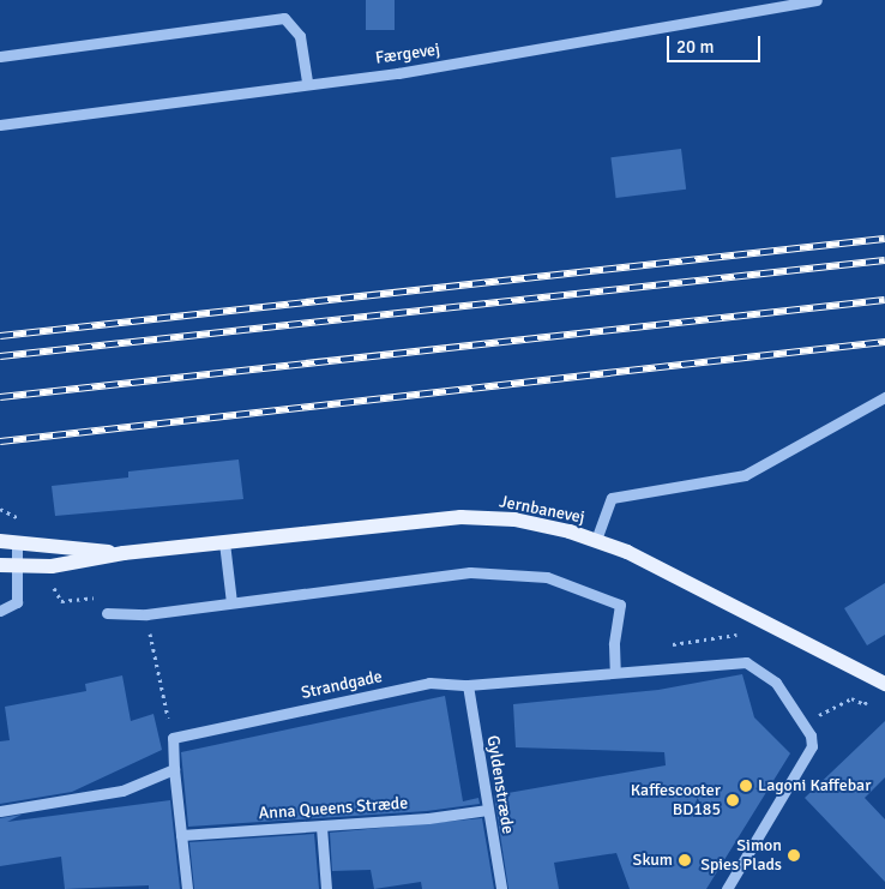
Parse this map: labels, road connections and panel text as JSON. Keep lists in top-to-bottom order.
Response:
{
  "streets": {
    "main road": ["Jernbanevej"],
    "street": [
      "Færgevej",
      "Strandgade",
      "Gyldenstræde",
      "Anna Queens Stræde"
    ]
  },
  "crossings": [
    ["Strandgade", "Gyldenstræde"],
    ["Gyldenstræde", "Anna Queens Stræde"]
  ],
  "places": [
    "Lagoni Kaffebar",
    "Kaffescooter BD185",
    "Simon Spies Plads",
    "Skum"
  ],
  "scale_bar": "20 m"
}
